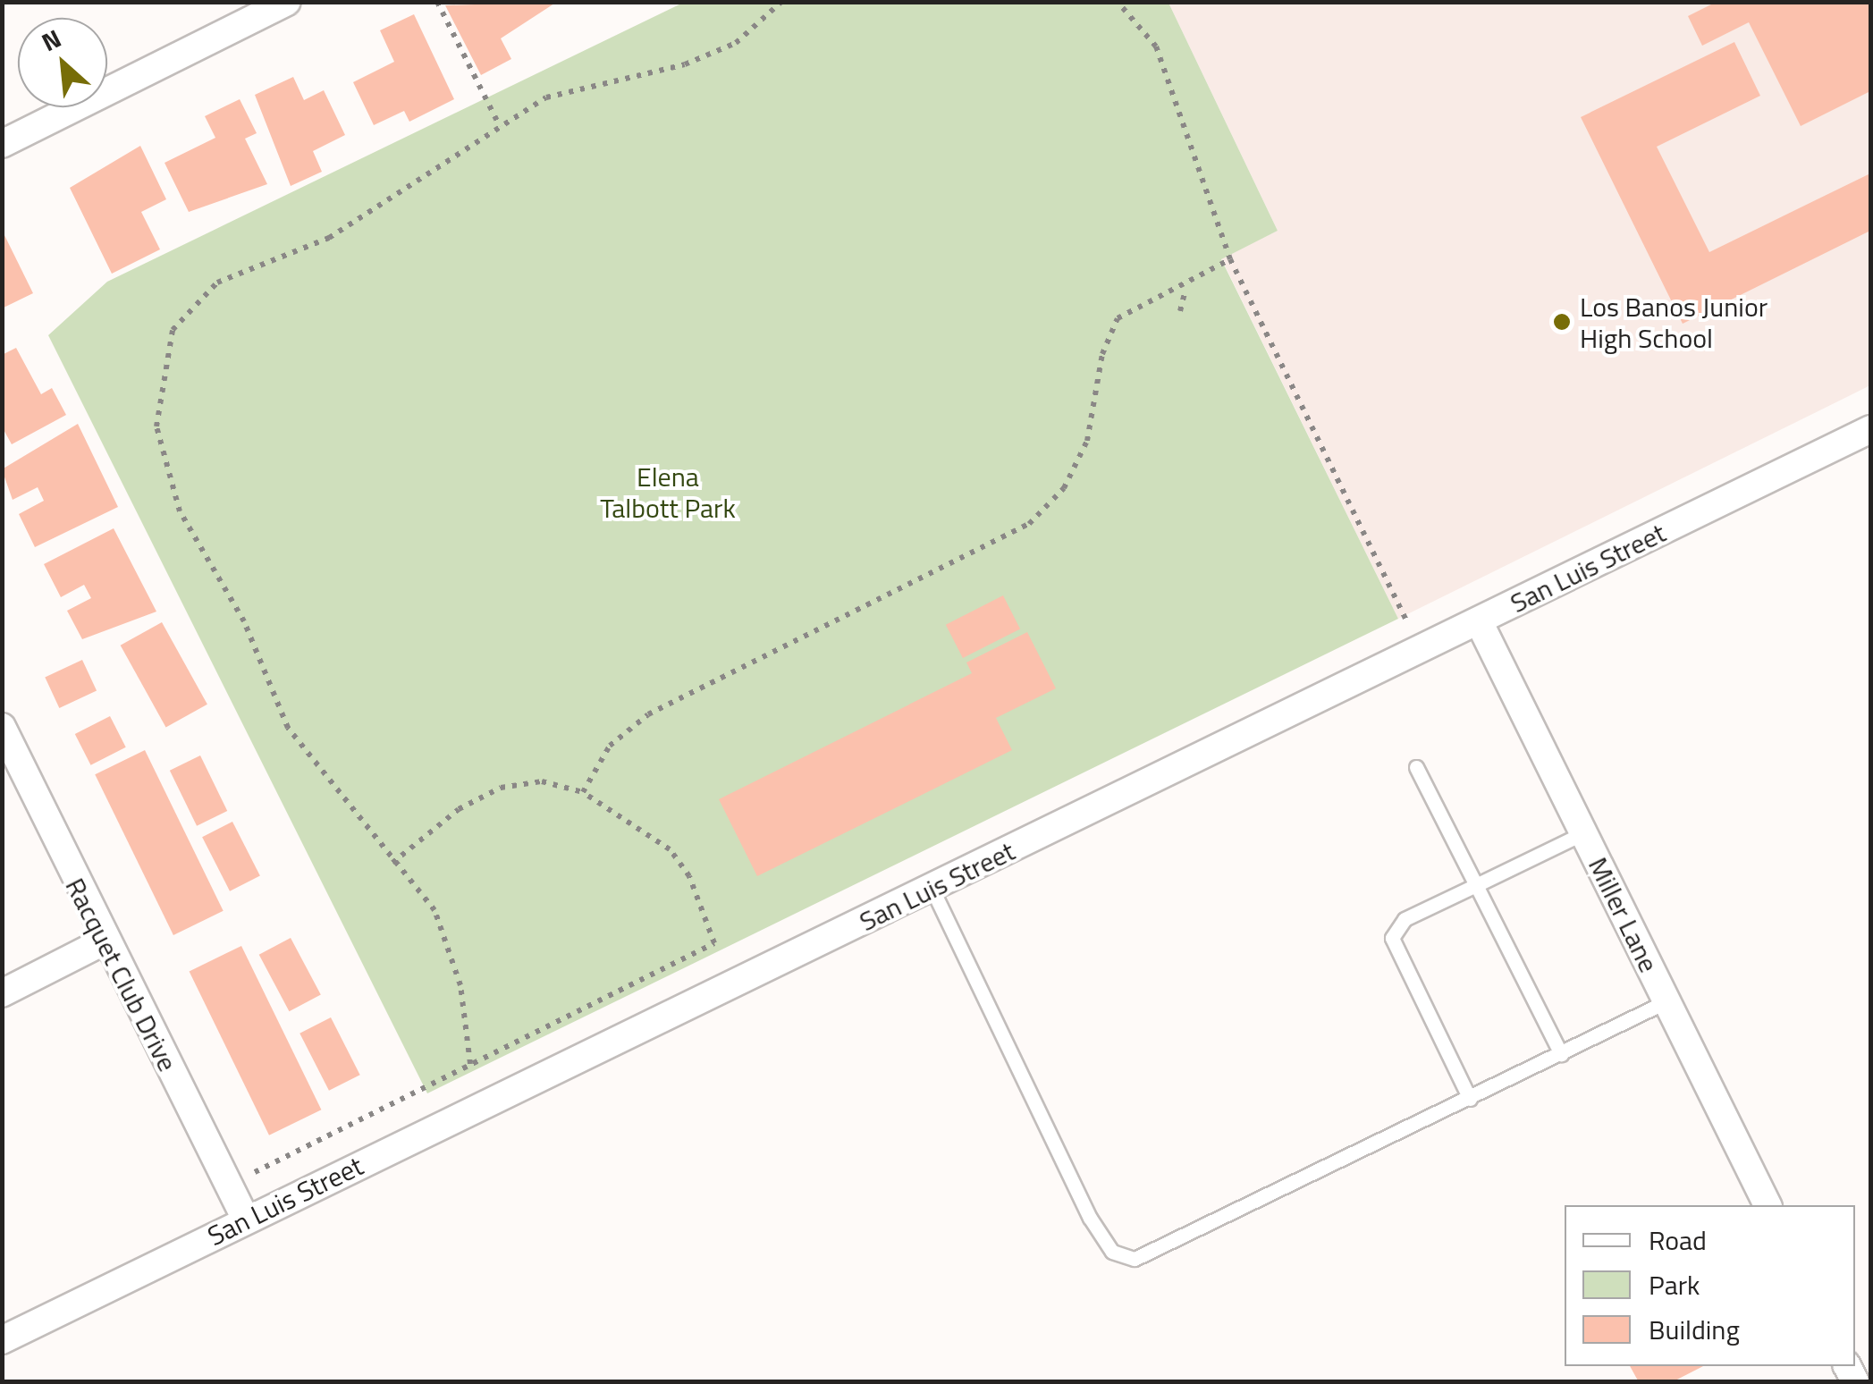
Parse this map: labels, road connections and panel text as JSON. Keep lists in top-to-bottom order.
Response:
{
  "streets": {
    "street": ["San Luis Street", "Miller Lane", "Racquet Club Drive"]
  },
  "crossings": [
    ["San Luis Street", "Miller Lane"],
    ["San Luis Street", "Racquet Club Drive"]
  ],
  "parks": ["Elena Talbott Park"],
  "places": ["Los Banos Junior High School"],
  "legend": ["Road", "Park", "Building"],
  "north": "top left"
}
